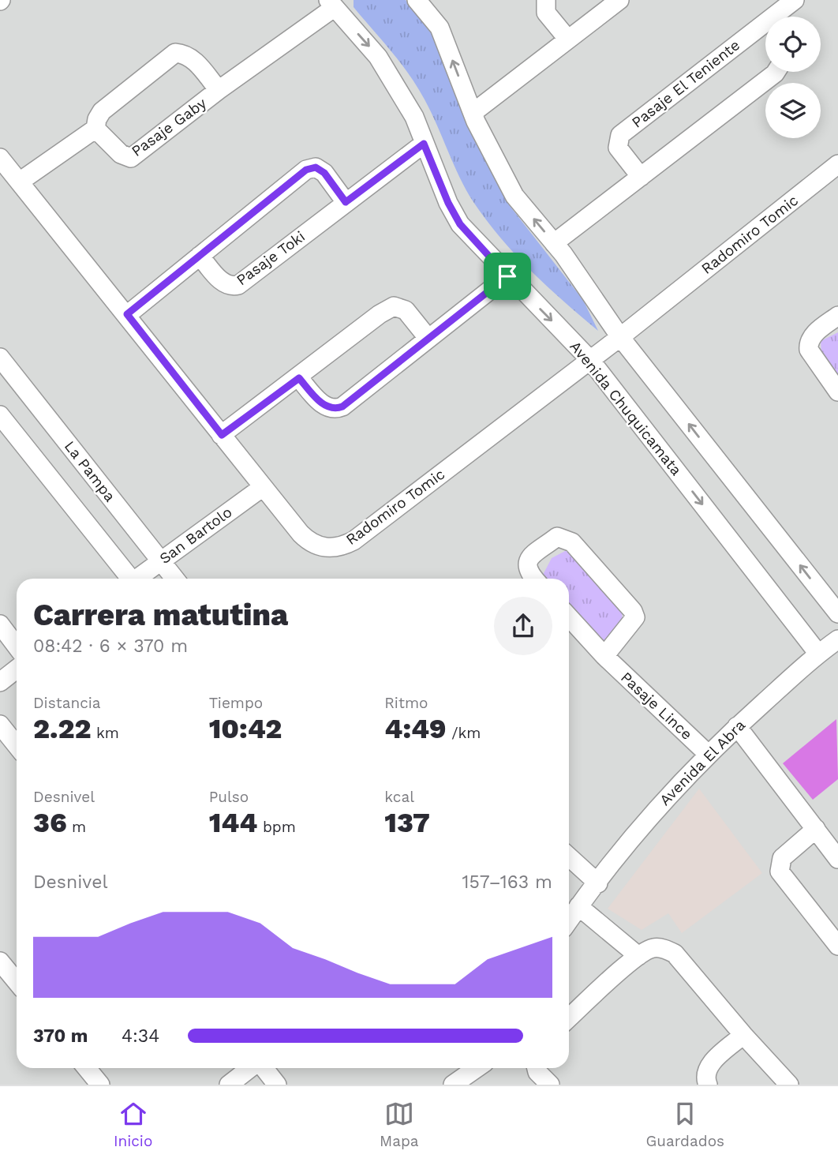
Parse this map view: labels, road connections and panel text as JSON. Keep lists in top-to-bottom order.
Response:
{
  "streets": {
    "street": [
      "Pasaje El Teniente",
      "Pasaje Gaby",
      "Radomiro Tomic",
      "Pasaje Toki",
      "Avenida Chuquicamata",
      "La Pampa",
      "San Bartolo",
      "Pasaje Lince",
      "Avenida El Abra"
    ]
  },
  "crossings": [
    ["Pasaje Gaby", "Radomiro Tomic"],
    ["Pasaje Gaby", "Avenida Chuquicamata"],
    ["Radomiro Tomic", "Avenida Chuquicamata"],
    ["Radomiro Tomic", "San Bartolo"],
    ["Pasaje Toki", "Avenida Chuquicamata"],
    ["Avenida Chuquicamata", "Avenida El Abra"],
    ["La Pampa", "San Bartolo"],
    ["Pasaje Lince", "Avenida El Abra"]
  ],
  "page": {
    "heading": ["Carrera matutina", "08:42 · 6 × 370 m"],
    "stats": [
      ["Distancia", "2.22 km"],
      ["Tiempo", "10:42"],
      ["Ritmo", "4:49 /km"],
      ["Desnivel", "36 m"],
      ["Pulso", "144 bpm"],
      ["kcal", "137"]
    ],
    "chart": ["Desnivel", "157–163 m"],
    "list": [
      {
        "name": "370 m",
        "note": "4:34"
      }
    ],
    "tabs": ["Inicio", "Mapa", "Guardados"]
  }
}
